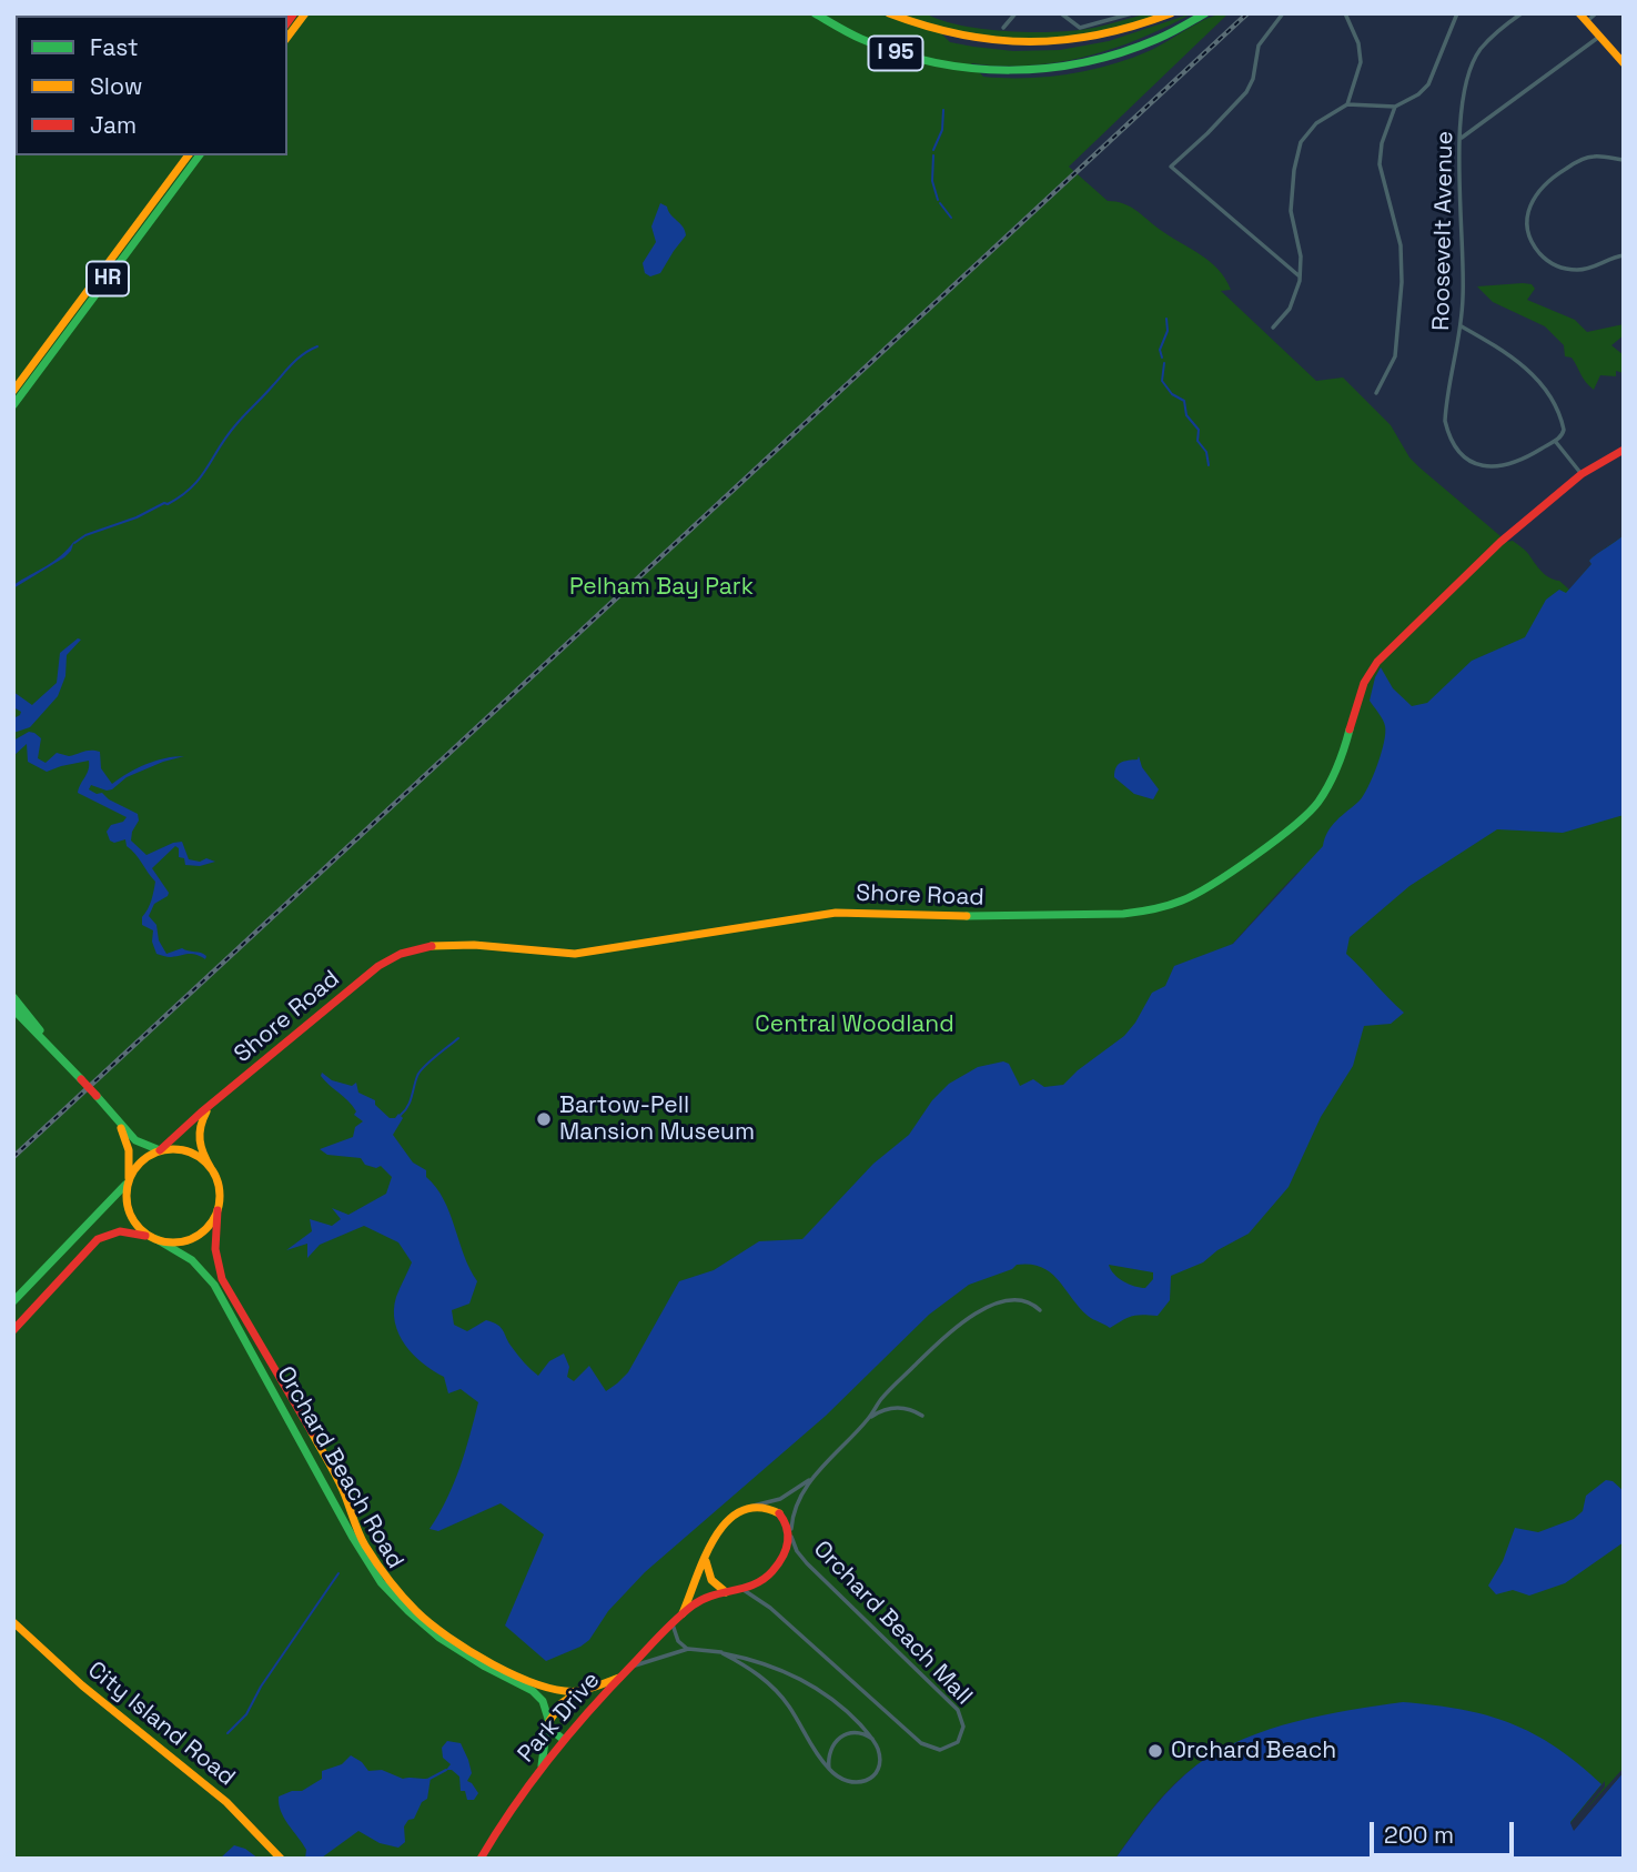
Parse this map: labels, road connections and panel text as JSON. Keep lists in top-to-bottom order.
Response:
{
  "streets": {
    "main road": [
      "I 95",
      "HR",
      "Shore Road",
      "Orchard Beach Road",
      "Park Drive",
      "City Island Road"
    ],
    "street": ["Roosevelt Avenue", "Orchard Beach Mall"]
  },
  "crossings": [
    ["Shore Road", "Orchard Beach Road"],
    ["Orchard Beach Road", "Park Drive"],
    ["Orchard Beach Mall", "Park Drive"]
  ],
  "parks": ["Pelham Bay Park", "Central Woodland"],
  "places": ["Bartow-Pell Mansion Museum", "Orchard Beach"],
  "legend": ["Fast", "Slow", "Jam"],
  "scale_bar": "200 m"
}
